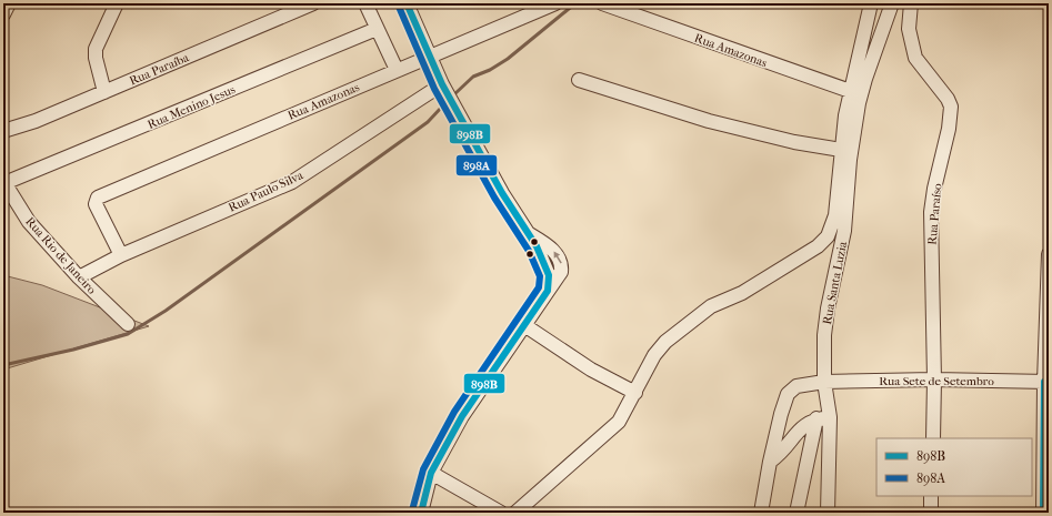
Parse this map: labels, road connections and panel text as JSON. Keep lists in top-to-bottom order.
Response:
{
  "streets": {
    "street": [
      "Rua Amazonas",
      "Rua Paraíba",
      "Rua Menino Jesus",
      "Rua Paulo Silva",
      "Rua Paraíso",
      "Rua Rio de Janeiro",
      "Rua Santa Luzia",
      "Rua Sete de Setembro"
    ]
  },
  "crossings": [
    ["Rua Amazonas", "Rua Paulo Silva"],
    ["Rua Amazonas", "Rua Santa Luzia"],
    ["Rua Menino Jesus", "Rua Rio de Janeiro"],
    ["Rua Paulo Silva", "Rua Rio de Janeiro"],
    ["Rua Paraíso", "Rua Sete de Setembro"],
    ["Rua Santa Luzia", "Rua Sete de Setembro"]
  ],
  "lines": ["transit line 898B", "transit line 898A"],
  "legend": ["898B", "898A"]
}
